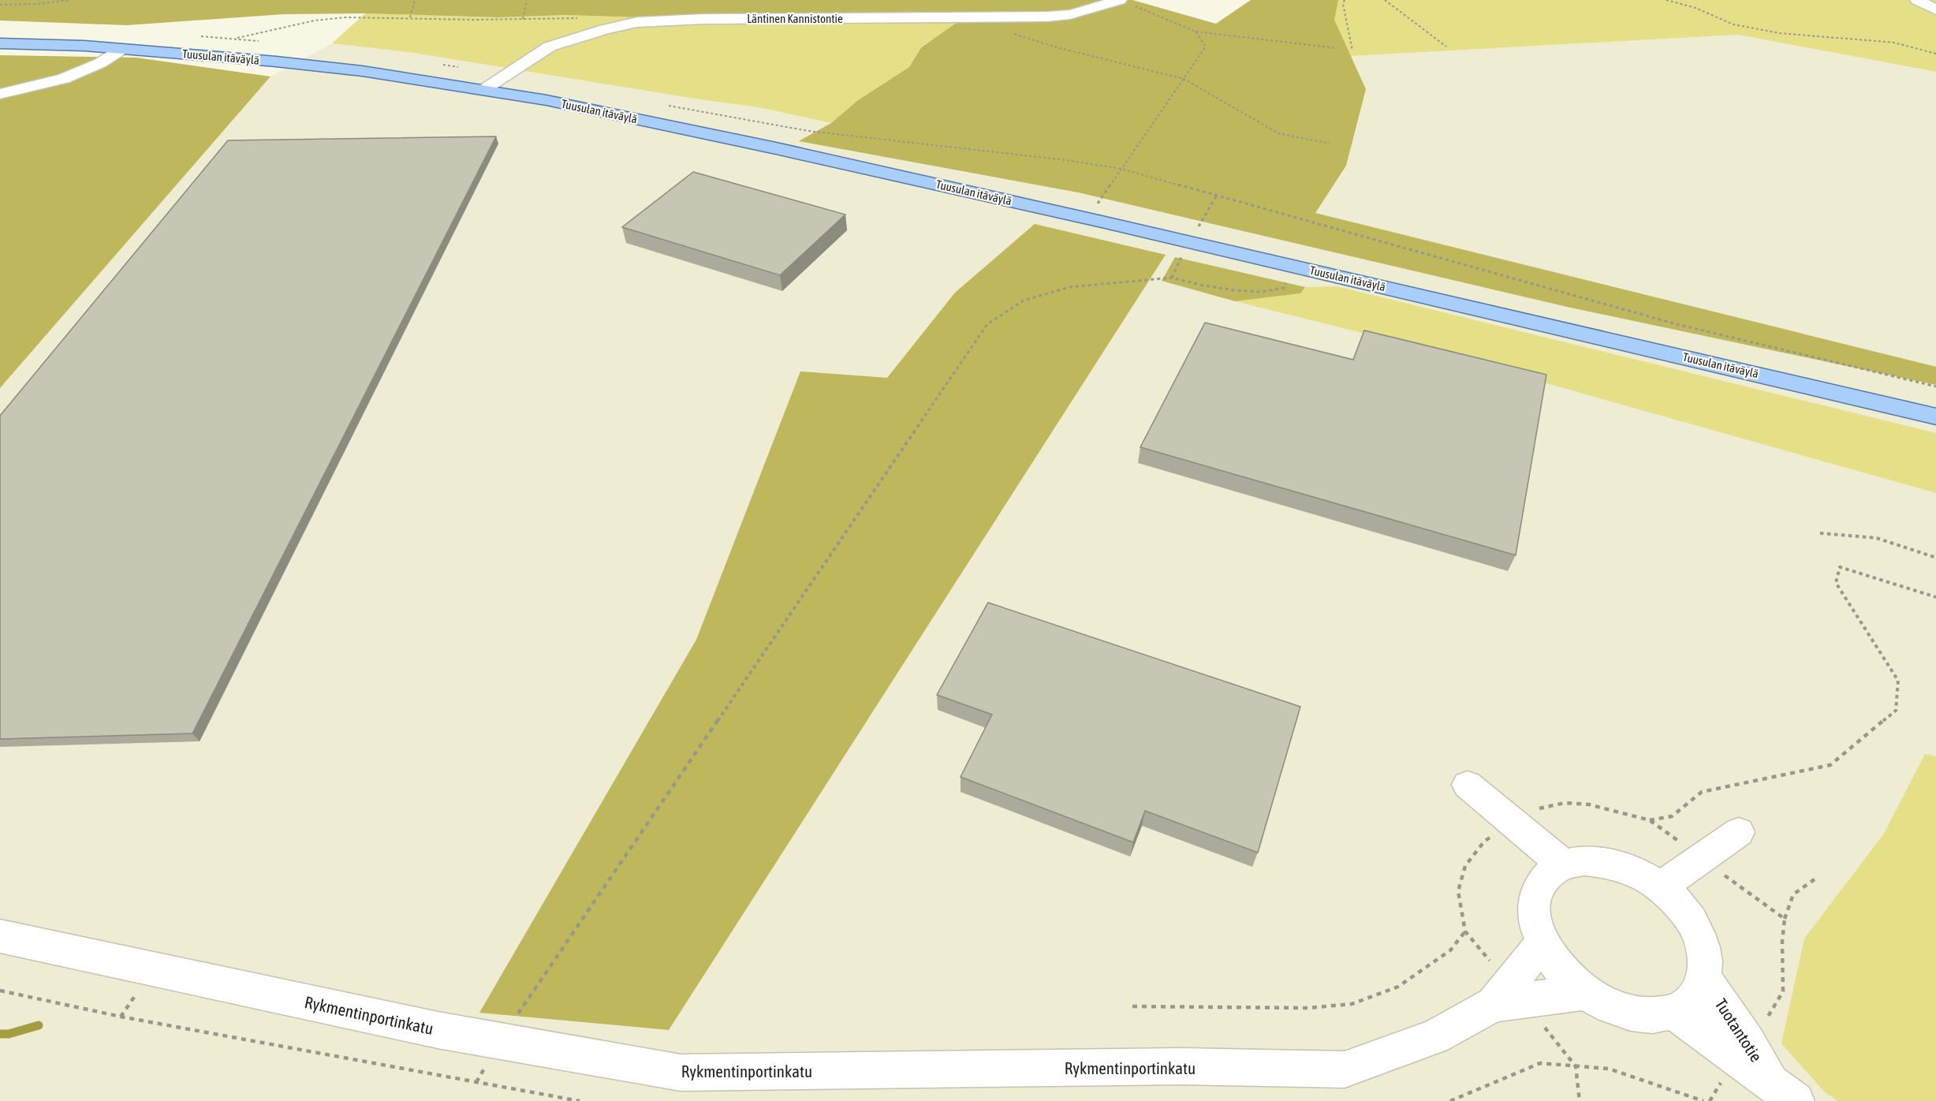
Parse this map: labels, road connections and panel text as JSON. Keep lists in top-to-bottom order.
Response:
{
  "streets": {
    "main road": ["Tuusulan itäväylä"],
    "street": ["Läntinen Kannistontie", "Rykmentinportinkatu", "Tuotantotie"]
  },
  "crossings": [
    ["Läntinen Kannistontie", "Tuusulan itäväylä"],
    ["Rykmentinportinkatu", "Tuotantotie"]
  ]
}
